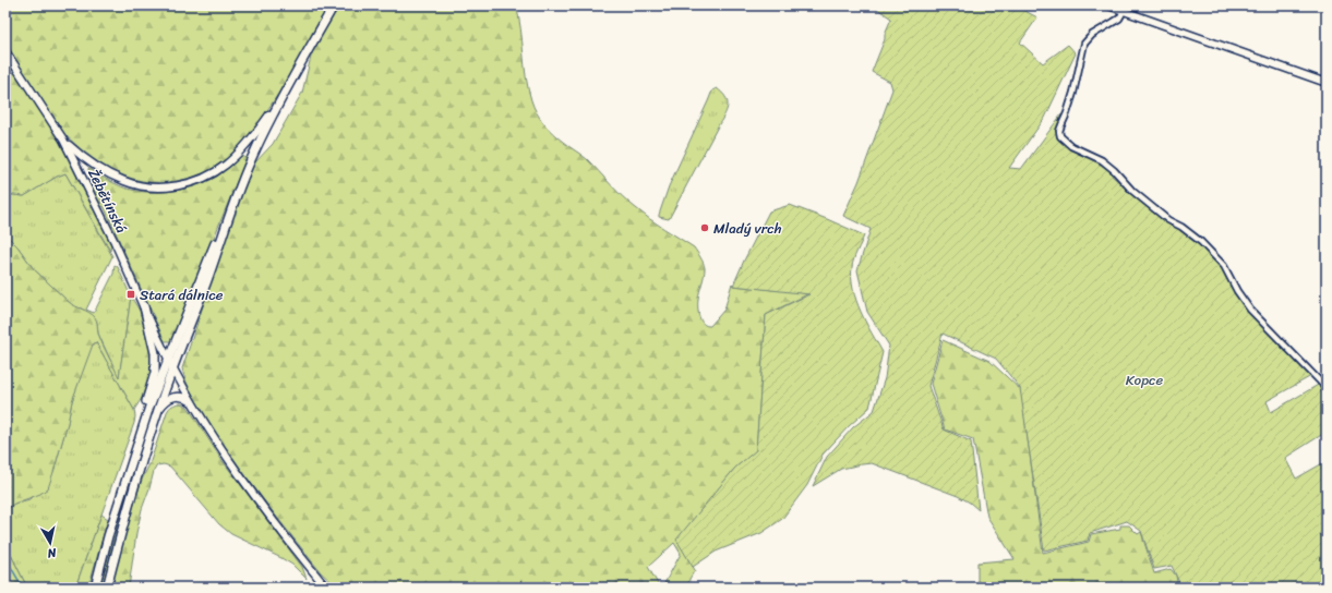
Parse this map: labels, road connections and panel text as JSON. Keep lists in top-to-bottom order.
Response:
{
  "streets": {
    "street": ["Žebětínská"]
  },
  "parks": ["Kopce"],
  "places": {
    "other": ["Mladý vrch"],
    "transit": ["Stará dálnice"]
  },
  "north": "bottom"
}
